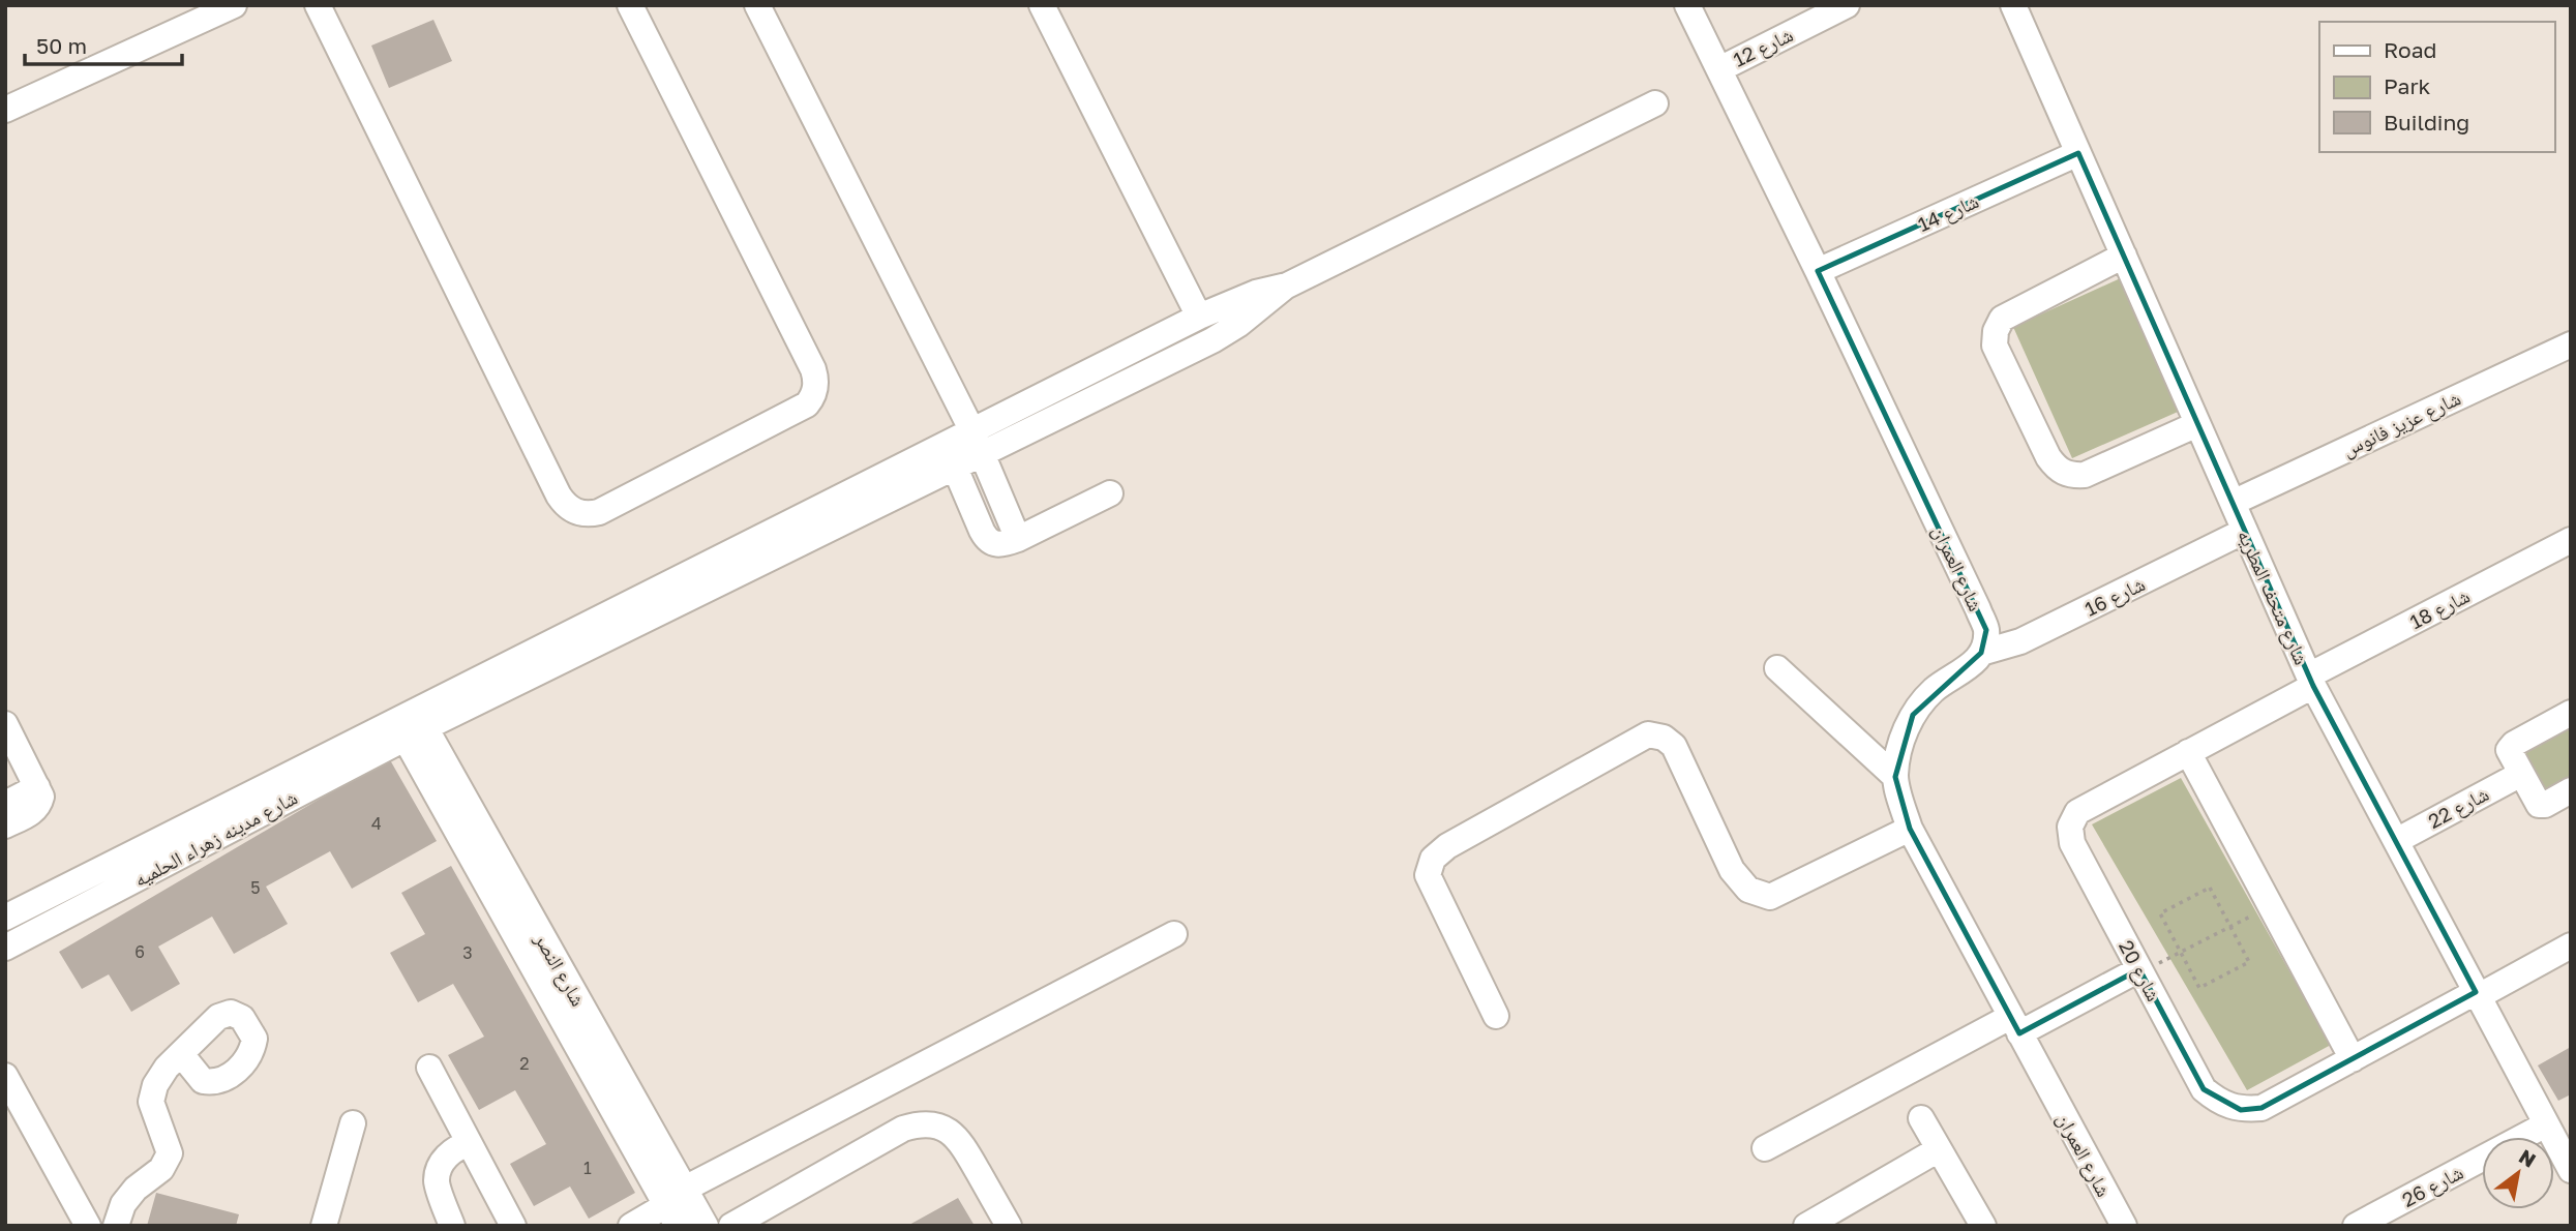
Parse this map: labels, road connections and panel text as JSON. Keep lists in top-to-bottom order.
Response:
{
  "streets": {
    "street": [
      "شارع 12",
      "شارع 14",
      "شارع عزيز فانوس",
      "شارع العمران",
      "شارع 16",
      "شارع متحف المطريه",
      "شارع 18",
      "شارع 22",
      "شارع مدينه زهراء الحلميه",
      "شارع النصر",
      "شارع 20",
      "شارع 26"
    ]
  },
  "crossings": [
    ["شارع 12", "شارع العمران"],
    ["شارع 14", "شارع العمران"],
    ["شارع 14", "شارع متحف المطريه"],
    ["شارع عزيز فانوس", "شارع متحف المطريه"],
    ["شارع العمران", "شارع 16"],
    ["شارع 16", "شارع متحف المطريه"],
    ["شارع متحف المطريه", "شارع 18"],
    ["شارع متحف المطريه", "شارع 22"],
    ["شارع متحف المطريه", "شارع 20"],
    ["شارع متحف المطريه", "شارع 26"],
    ["شارع 18", "شارع 20"],
    ["شارع مدينه زهراء الحلميه", "شارع النصر"]
  ],
  "house_numbers": [
    "4",
    "5",
    "6",
    "3",
    "2",
    "1"
  ],
  "legend": ["Road", "Park", "Building"],
  "scale_bar": "50 m",
  "north": "top right"
}
